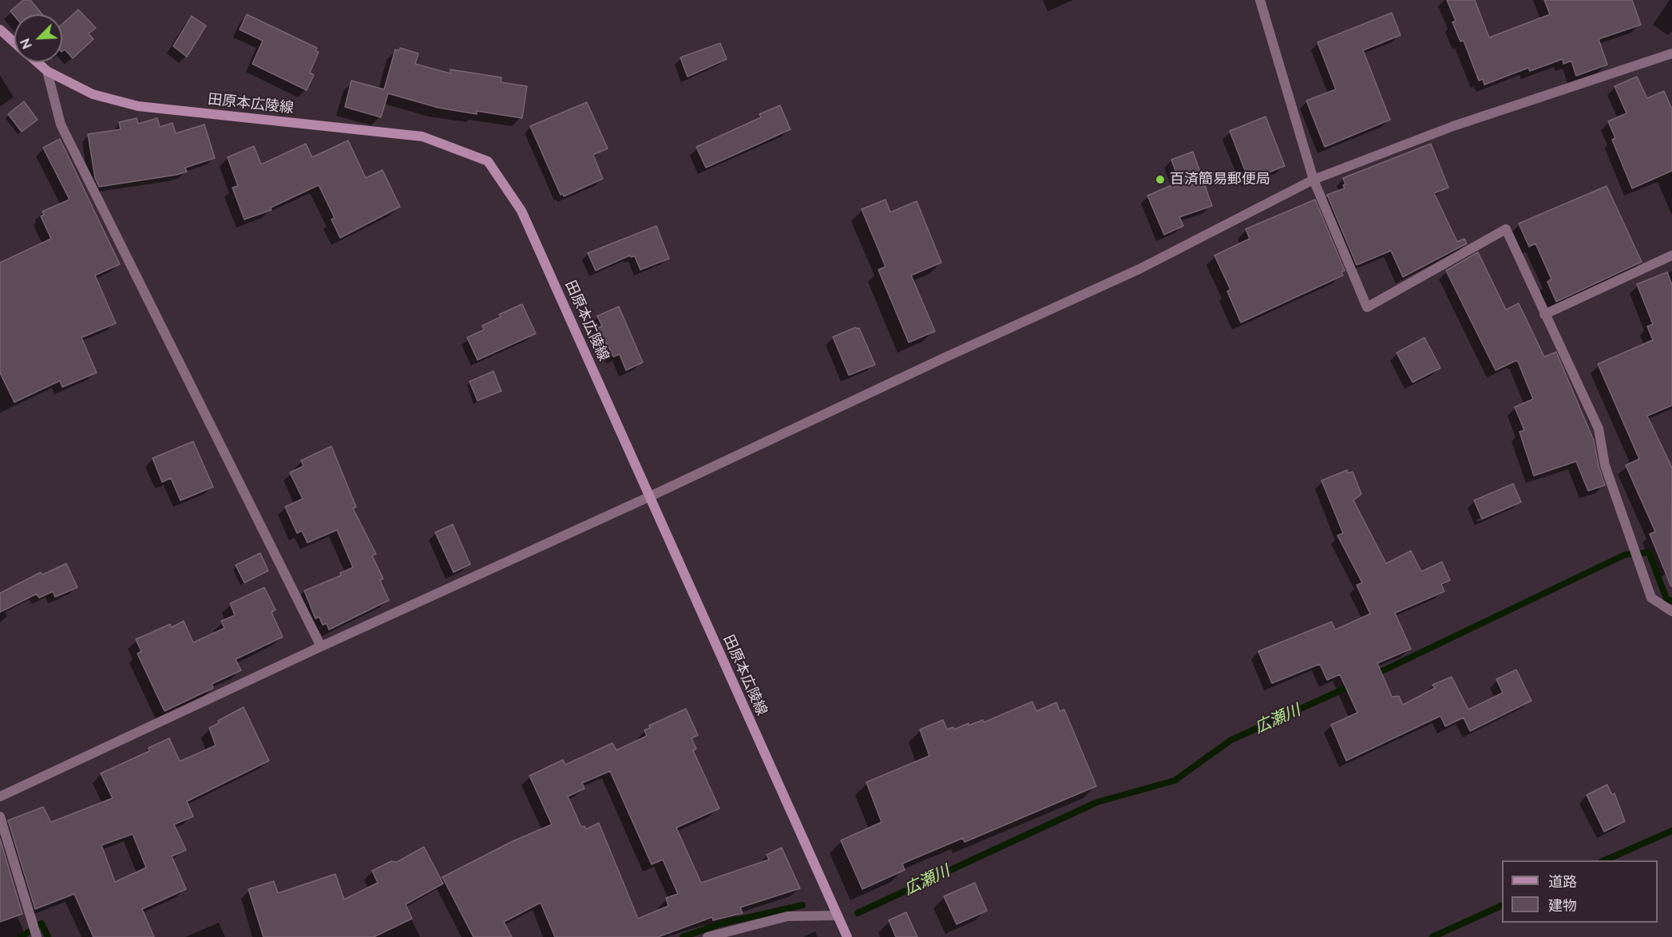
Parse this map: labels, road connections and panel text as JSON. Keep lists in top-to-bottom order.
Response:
{
  "streets": {
    "main road": ["田原本広陵線"]
  },
  "water": ["広瀬川"],
  "places": ["百済簡易郵便局"],
  "legend": ["道路", "建物"],
  "north": "bottom left"
}
